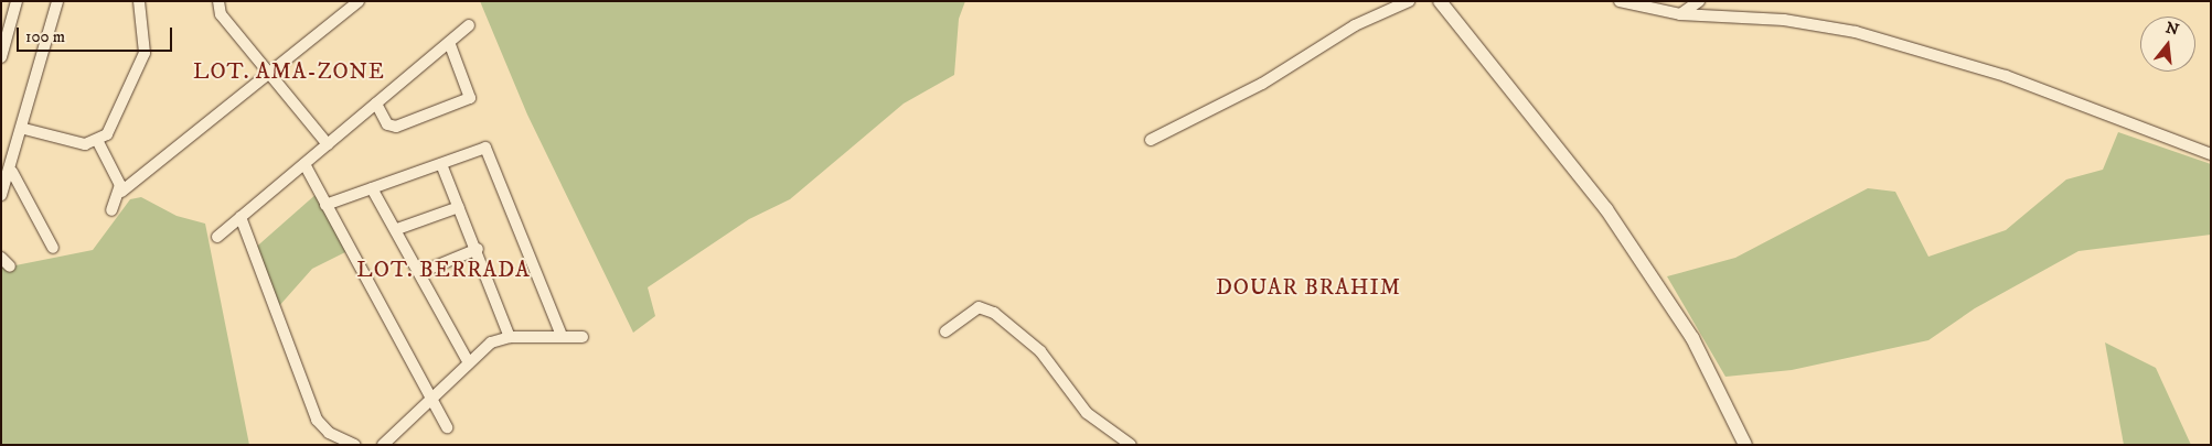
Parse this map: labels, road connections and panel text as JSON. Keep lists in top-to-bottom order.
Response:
{
  "districts": ["LOT. AMA-ZONE", "LOT. BERRADA", "DOUAR BRAHIM"],
  "scale_bar": "100 m",
  "north": "top"
}
